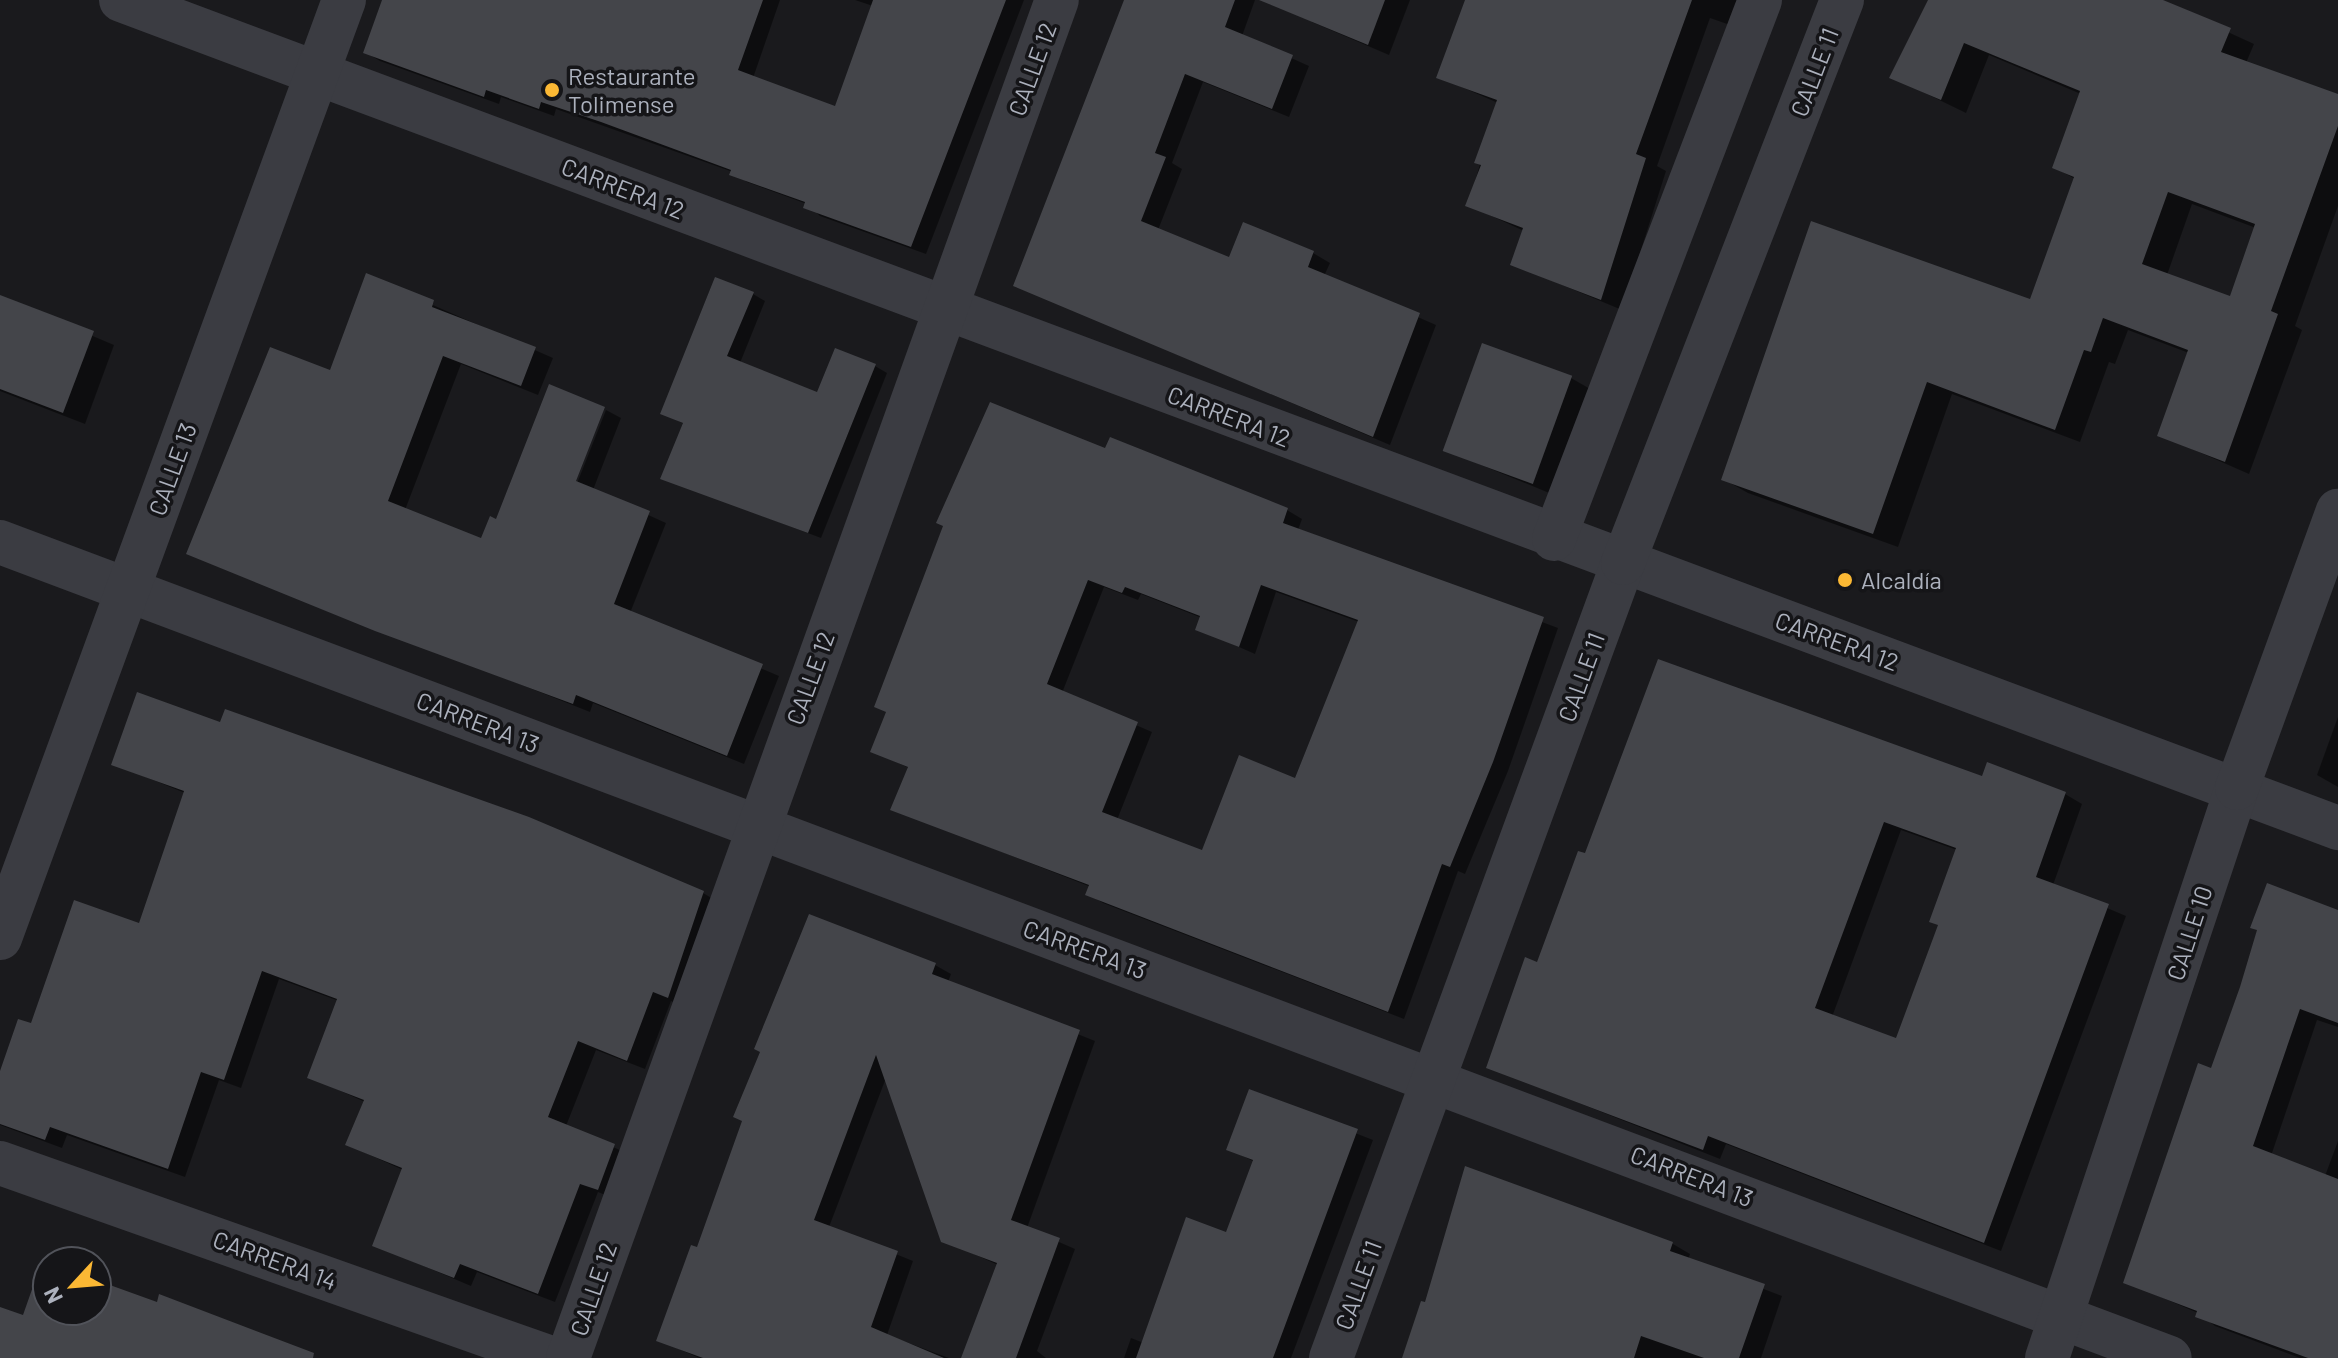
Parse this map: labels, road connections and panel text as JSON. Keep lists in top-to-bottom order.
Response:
{
  "streets": {
    "street": [
      "CALLE 12",
      "CALLE 11",
      "CARRERA 12",
      "CALLE 13",
      "CARRERA 13",
      "CALLE 10",
      "CARRERA 14"
    ]
  },
  "crossings": [
    ["CALLE 12", "CARRERA 12"],
    ["CALLE 12", "CARRERA 13"],
    ["CALLE 11", "CARRERA 12"],
    ["CALLE 11", "CARRERA 13"],
    ["CARRERA 12", "CALLE 13"],
    ["CARRERA 12", "CALLE 10"],
    ["CALLE 13", "CARRERA 13"],
    ["CARRERA 13", "CALLE 10"]
  ],
  "places": ["Restaurante Tolimense", "Alcaldía"],
  "north": "bottom left"
}
